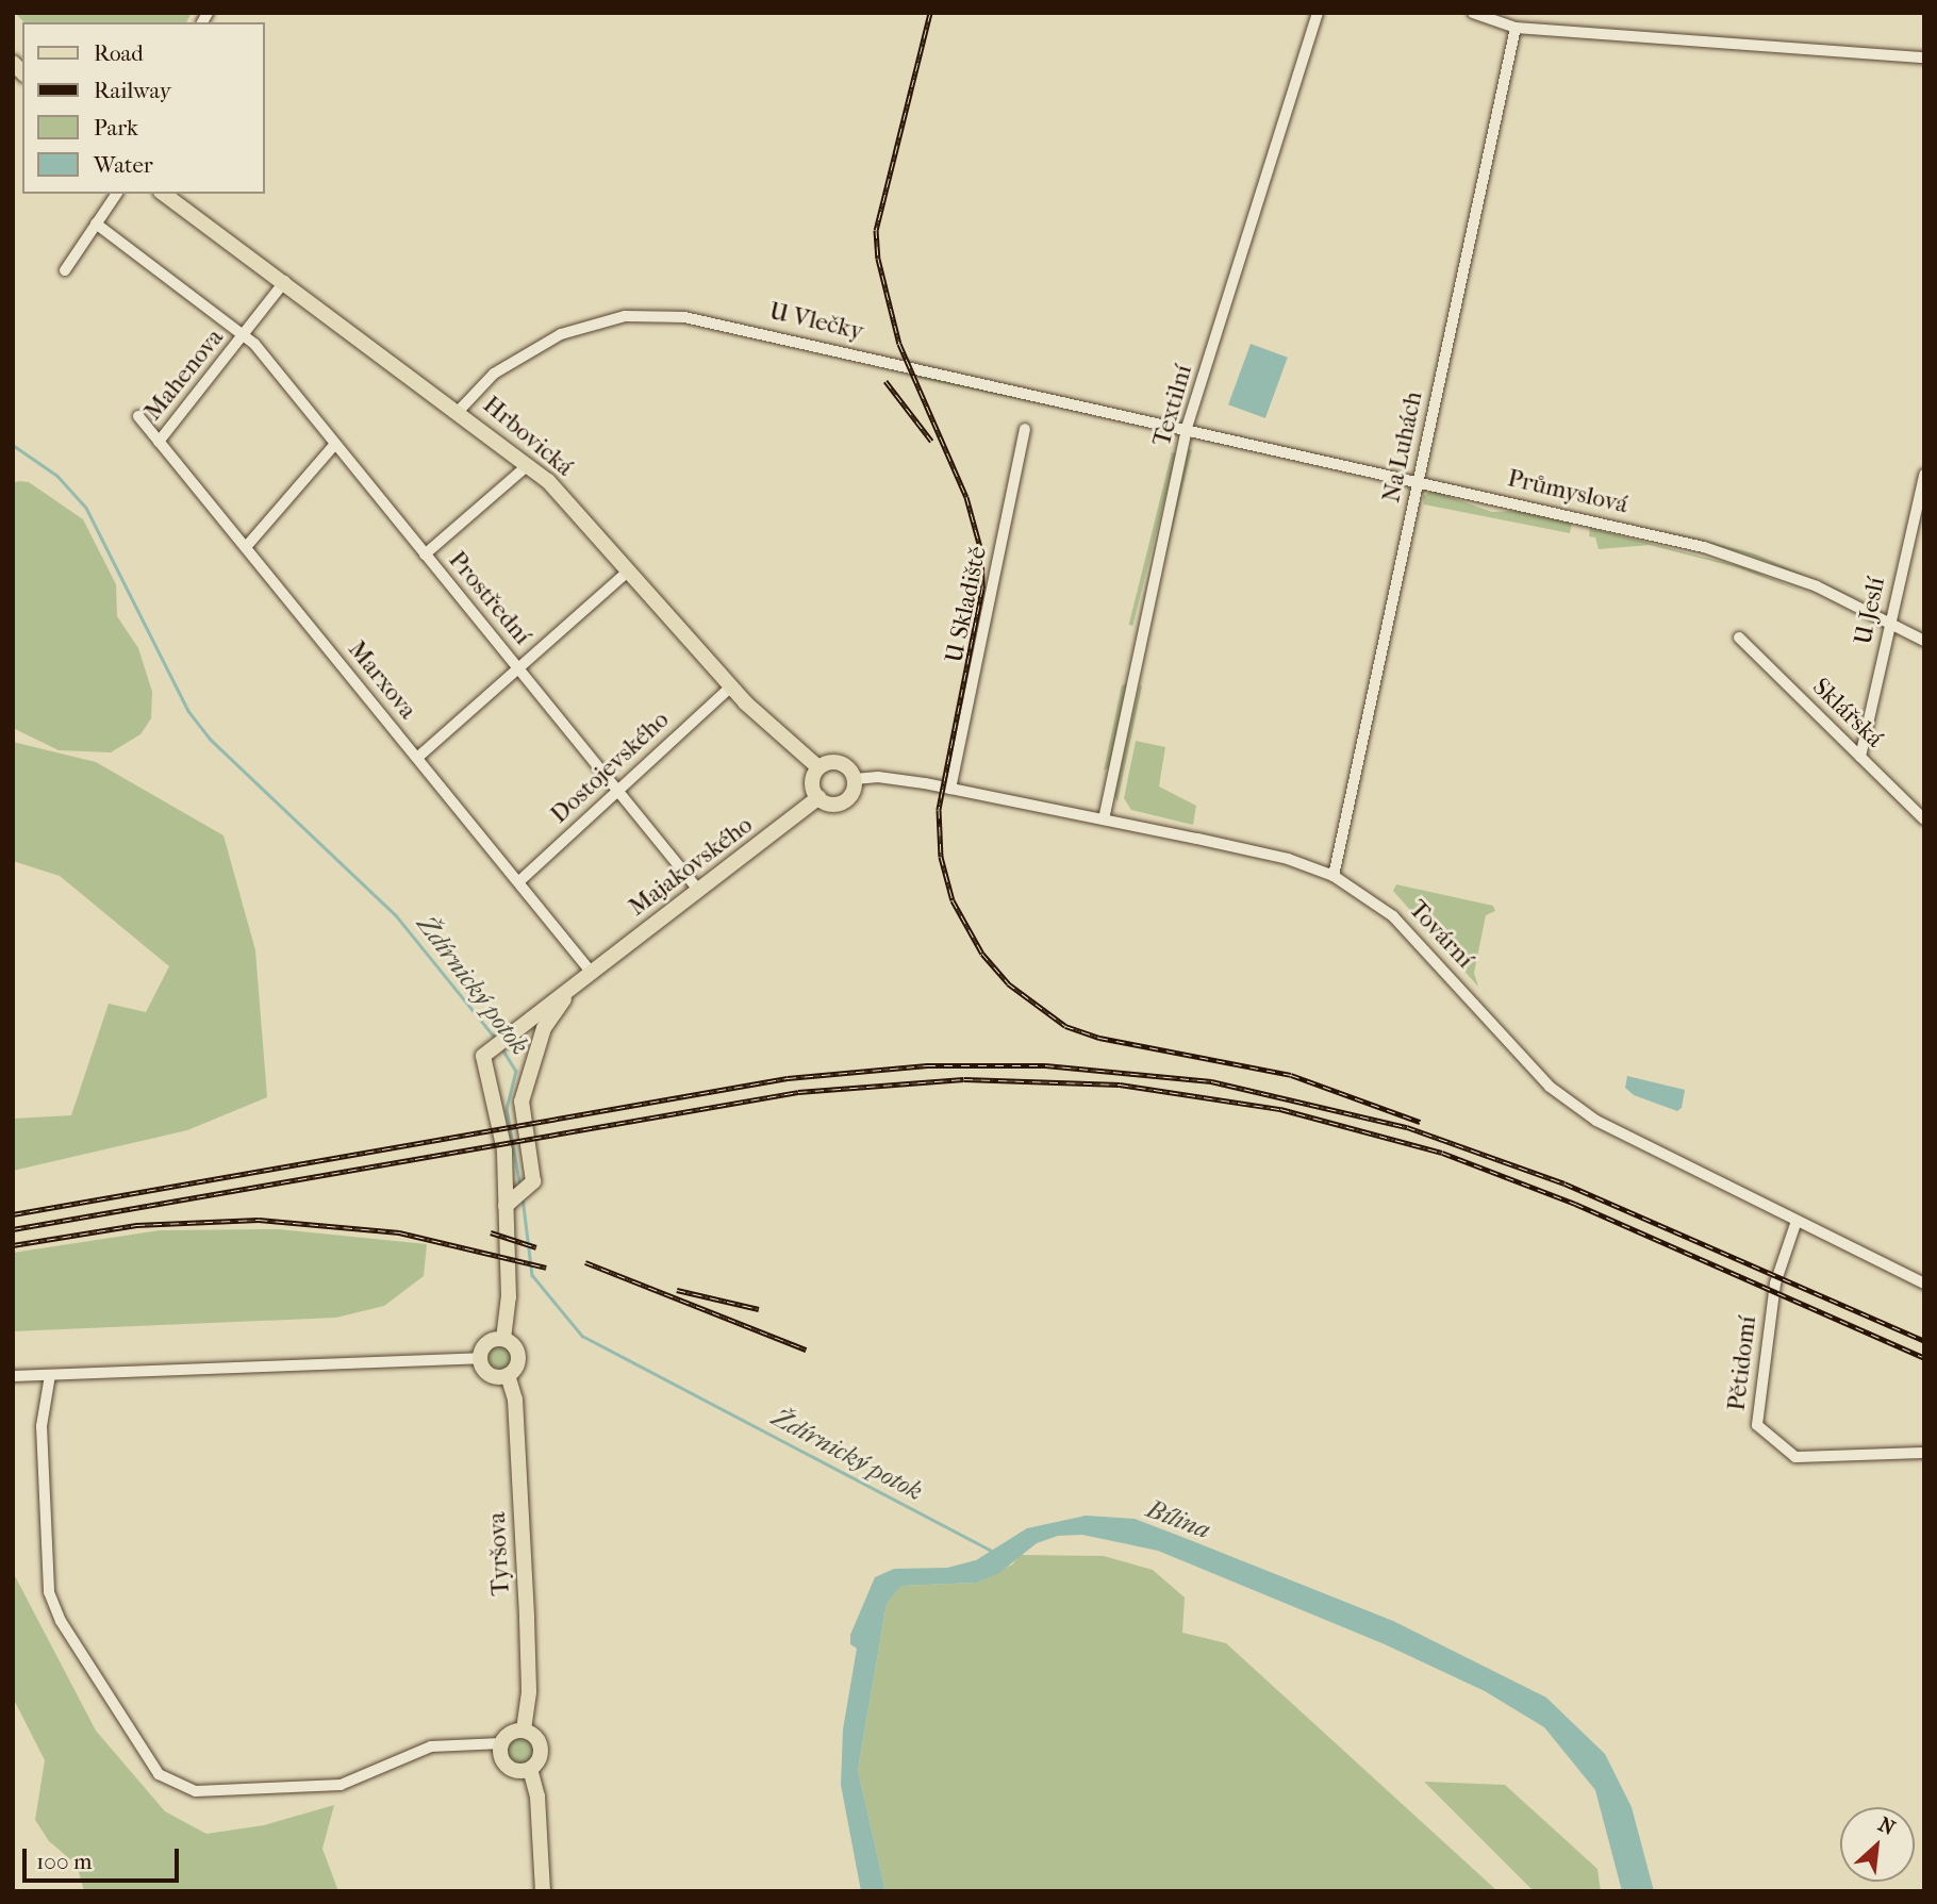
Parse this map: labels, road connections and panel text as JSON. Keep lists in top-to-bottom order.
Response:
{
  "streets": {
    "main road": ["Hrbovická", "Majakovského", "Tyršova"],
    "street": [
      "U Vlečky",
      "Mahenova",
      "Textilní",
      "Na Luhách",
      "Průmyslová",
      "Prostřední",
      "U Skladiště",
      "U Jeslí",
      "Marxova",
      "Sklářská",
      "Dostojevského",
      "Tovární",
      "Pětidomí"
    ]
  },
  "crossings": [
    ["U Vlečky", "Textilní"],
    ["U Vlečky", "Hrbovická"],
    ["U Vlečky", "Průmyslová"],
    ["Mahenova", "Hrbovická"],
    ["Mahenova", "Prostřední"],
    ["Mahenova", "Marxova"],
    ["Textilní", "Průmyslová"],
    ["Textilní", "Tovární"],
    ["Hrbovická", "Dostojevského"],
    ["Hrbovická", "Majakovského"],
    ["Hrbovická", "Tovární"],
    ["Na Luhách", "Průmyslová"],
    ["Na Luhách", "Tovární"],
    ["Průmyslová", "U Jeslí"],
    ["Prostřední", "Dostojevského"],
    ["Prostřední", "Majakovského"],
    ["U Skladiště", "Tovární"],
    ["U Jeslí", "Sklářská"],
    ["Marxova", "Dostojevského"],
    ["Marxova", "Majakovského"],
    ["Majakovského", "Tovární"],
    ["Majakovského", "Tyršova"],
    ["Tovární", "Pětidomí"]
  ],
  "water": ["Ždírnický potok", "Bílina"],
  "legend": [
    "Road",
    "Railway",
    "Park",
    "Water"
  ],
  "scale_bar": "100 m",
  "north": "top right"
}
